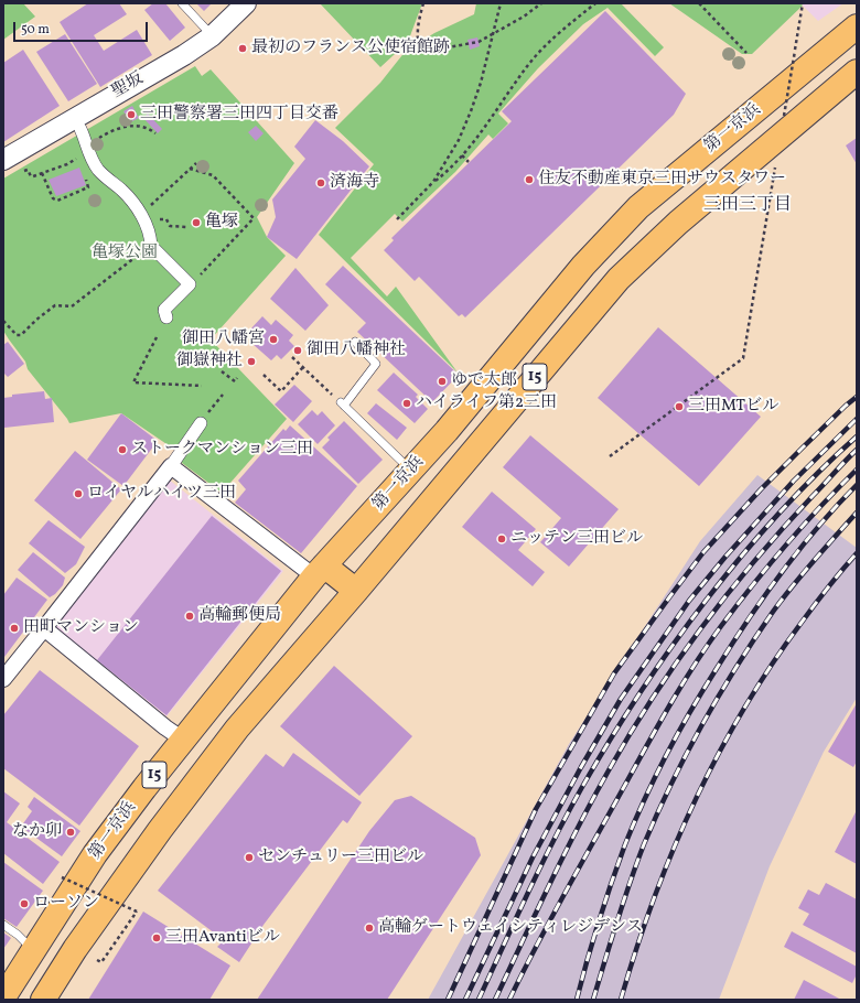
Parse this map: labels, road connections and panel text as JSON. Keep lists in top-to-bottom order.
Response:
{
  "streets": {
    "highway": ["第一京浜", "15"],
    "street": ["聖坂"]
  },
  "districts": ["三田三丁目"],
  "parks": ["亀塚公園"],
  "places": [
    "最初のフランス公使宿館跡",
    "三田警察署三田四丁目交番",
    "住友不動産東京三田サウスタワー",
    "済海寺",
    "亀塚",
    "御田八幡宮",
    "御田八幡神社",
    "御嶽神社",
    "ゆで太郎",
    "ハイライフ第2三田",
    "三田MTビル",
    "ストークマンション三田",
    "ロイヤルハイツ三田",
    "ニッテン三田ビル",
    "高輪郵便局",
    "田町マンション",
    "なか卯",
    "センチュリー三田ビル",
    "ローソン",
    "高輪ゲートウェイシティレジデンス",
    "三田Avantiビル"
  ],
  "scale_bar": "50 m"
}
